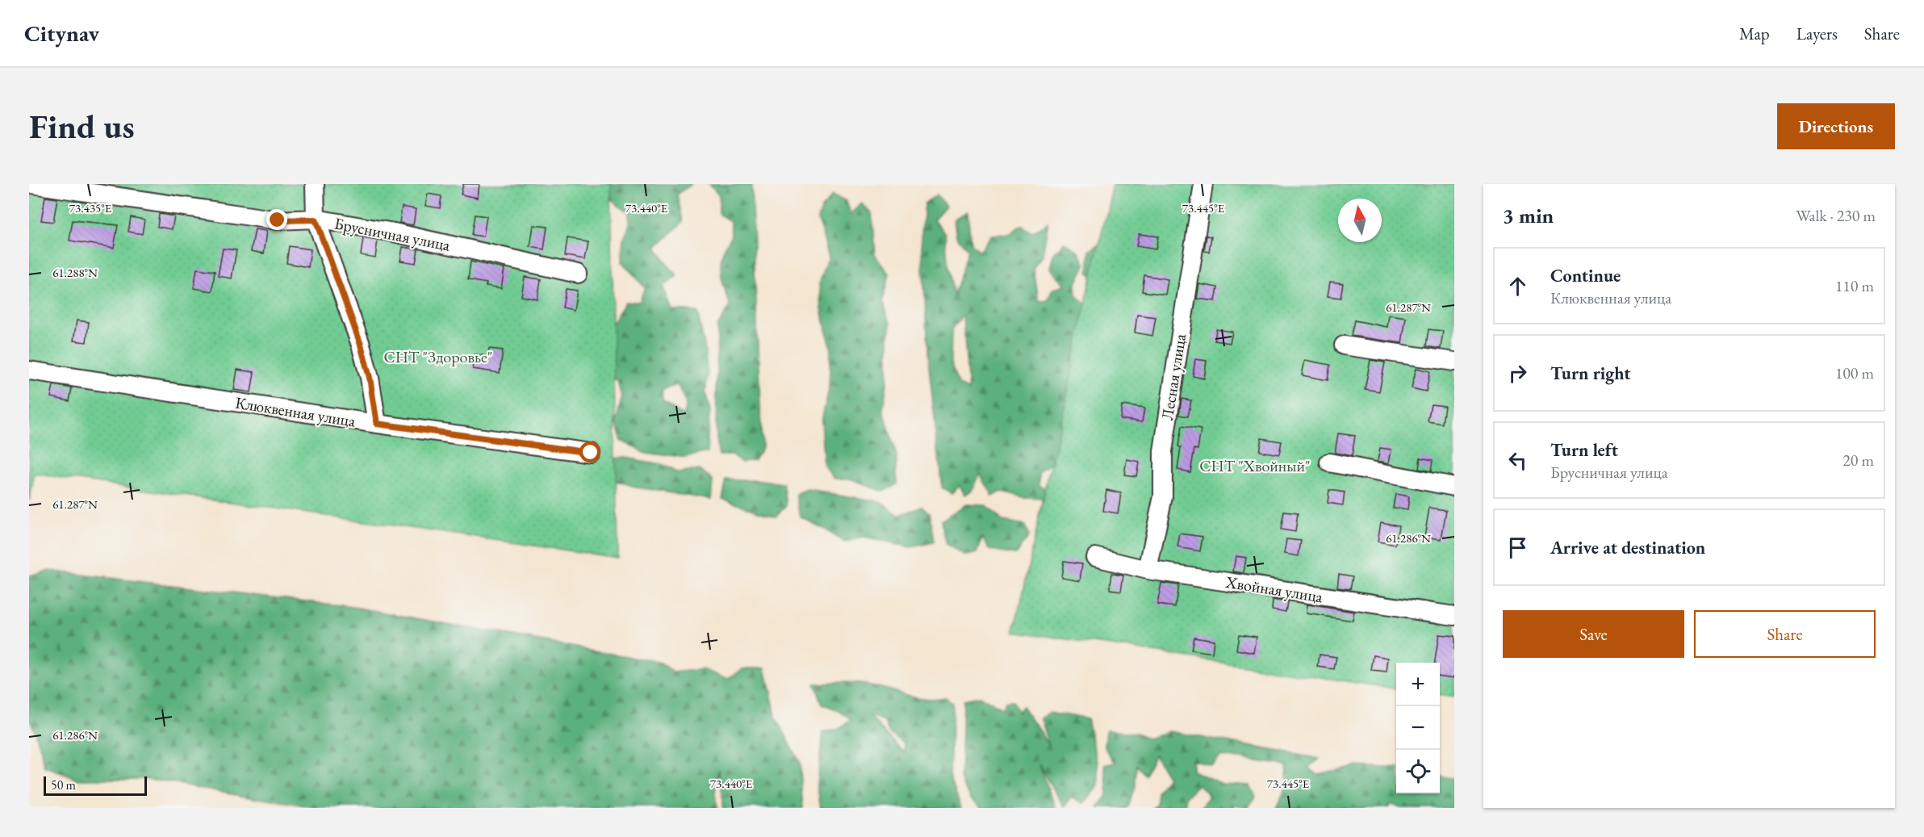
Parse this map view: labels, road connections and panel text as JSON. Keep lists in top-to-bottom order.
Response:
{
  "streets": {
    "street": [
      "Брусничная улица",
      "Лесная улица",
      "Клюквенная улица",
      "Хвойная улица"
    ]
  },
  "crossings": [
    ["Лесная улица", "Хвойная улица"]
  ],
  "parks": ["СНТ \"Здоровье\"", "СНТ \"Хвойный\""],
  "scale_bar": "50 m",
  "north": "top",
  "page": {
    "header": "Citynav",
    "nav": ["Map", "Layers", "Share"],
    "buttons": [
      "Directions",
      ["Save", "Share"]
    ],
    "title": "Find us",
    "heading": ["3 min", "Walk · 230 m"],
    "list": [
      ["Continue", "Клюквенная улица", "110 m"],
      ["Turn right", "100 m"],
      ["Turn left", "Брусничная улица", "20 m"],
      "Arrive at destination"
    ],
    "map_buttons": ["+", "−"],
    "scale": "50 m"
  },
  "coordinates": [
    "73.435°E",
    "73.440°E",
    "73.445°E",
    "61.288°N",
    "61.287°N",
    "61.286°N"
  ]
}
